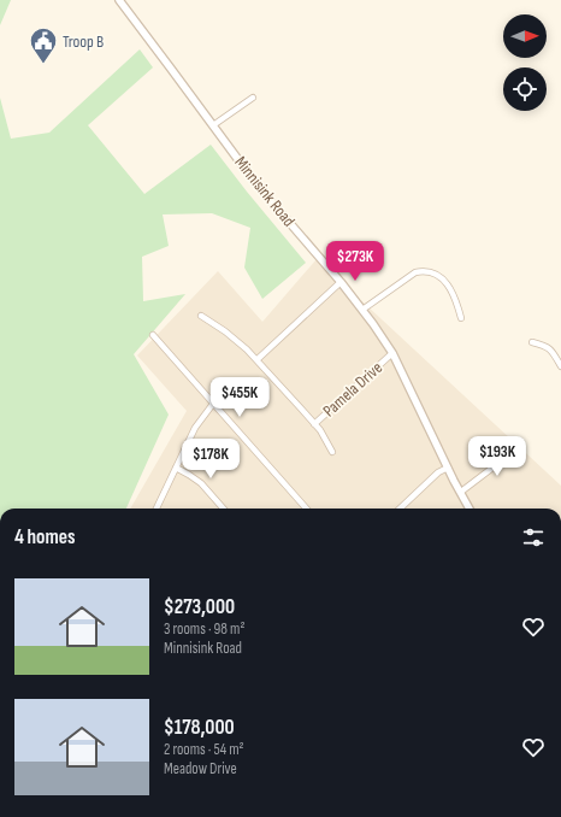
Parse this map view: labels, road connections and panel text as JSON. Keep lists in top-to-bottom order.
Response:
{
  "streets": {
    "street": ["Minnisink Road", "Pamela Drive"]
  },
  "crossings": [
    ["Minnisink Road", "Pamela Drive"]
  ],
  "places": {
    "public building": ["Troop B"]
  },
  "north": "right",
  "page": {
    "price": [
      "$273K",
      "$455K",
      "$193K",
      "$178K"
    ],
    "heading": "4 homes",
    "list": [
      {
        "name": "$273,000",
        "note": "3 rooms · 98 m² · Minnisink Road"
      },
      {
        "name": "$178,000",
        "note": "2 rooms · 54 m² · Meadow Drive"
      }
    ]
  }
}
